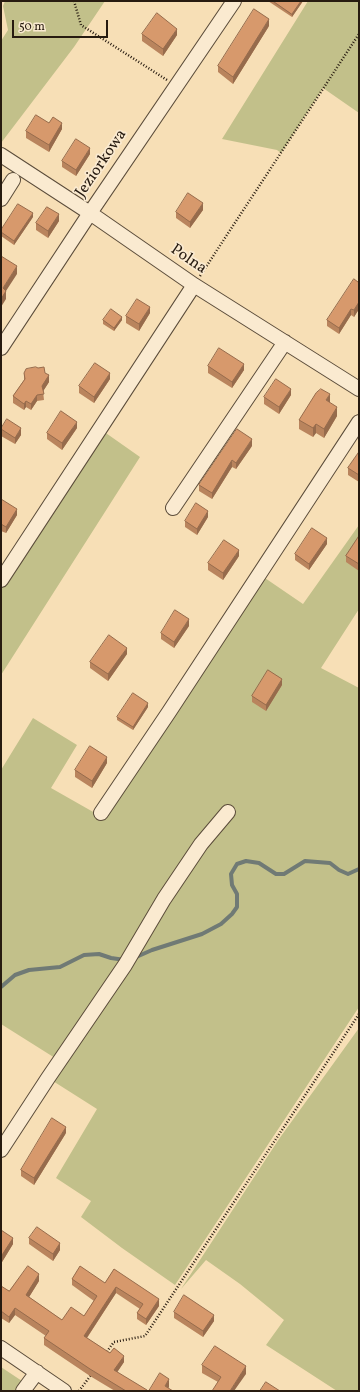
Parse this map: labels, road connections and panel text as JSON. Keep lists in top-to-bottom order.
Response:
{
  "streets": {
    "street": ["Jeziorkowa", "Polna"]
  },
  "crossings": [
    ["Jeziorkowa", "Polna"]
  ],
  "scale_bar": "50 m"
}
